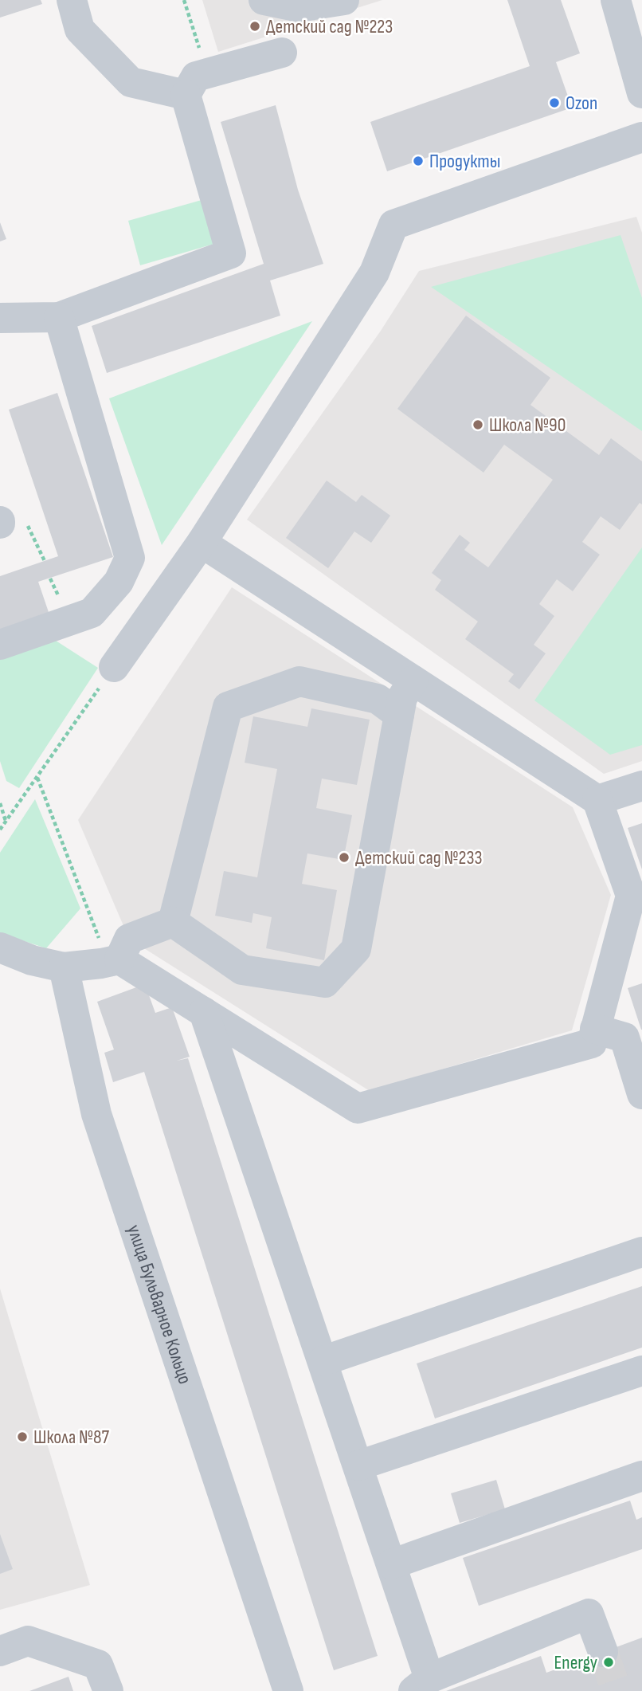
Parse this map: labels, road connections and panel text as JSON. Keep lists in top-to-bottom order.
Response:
{
  "streets": {
    "street": ["улица Бульварное Кольцо"]
  },
  "places": [
    "Детский сад №223",
    "Ozon",
    "Продукты",
    "Школа №90",
    "Детский сад №233",
    "Школа №87",
    "Energy"
  ]
}
